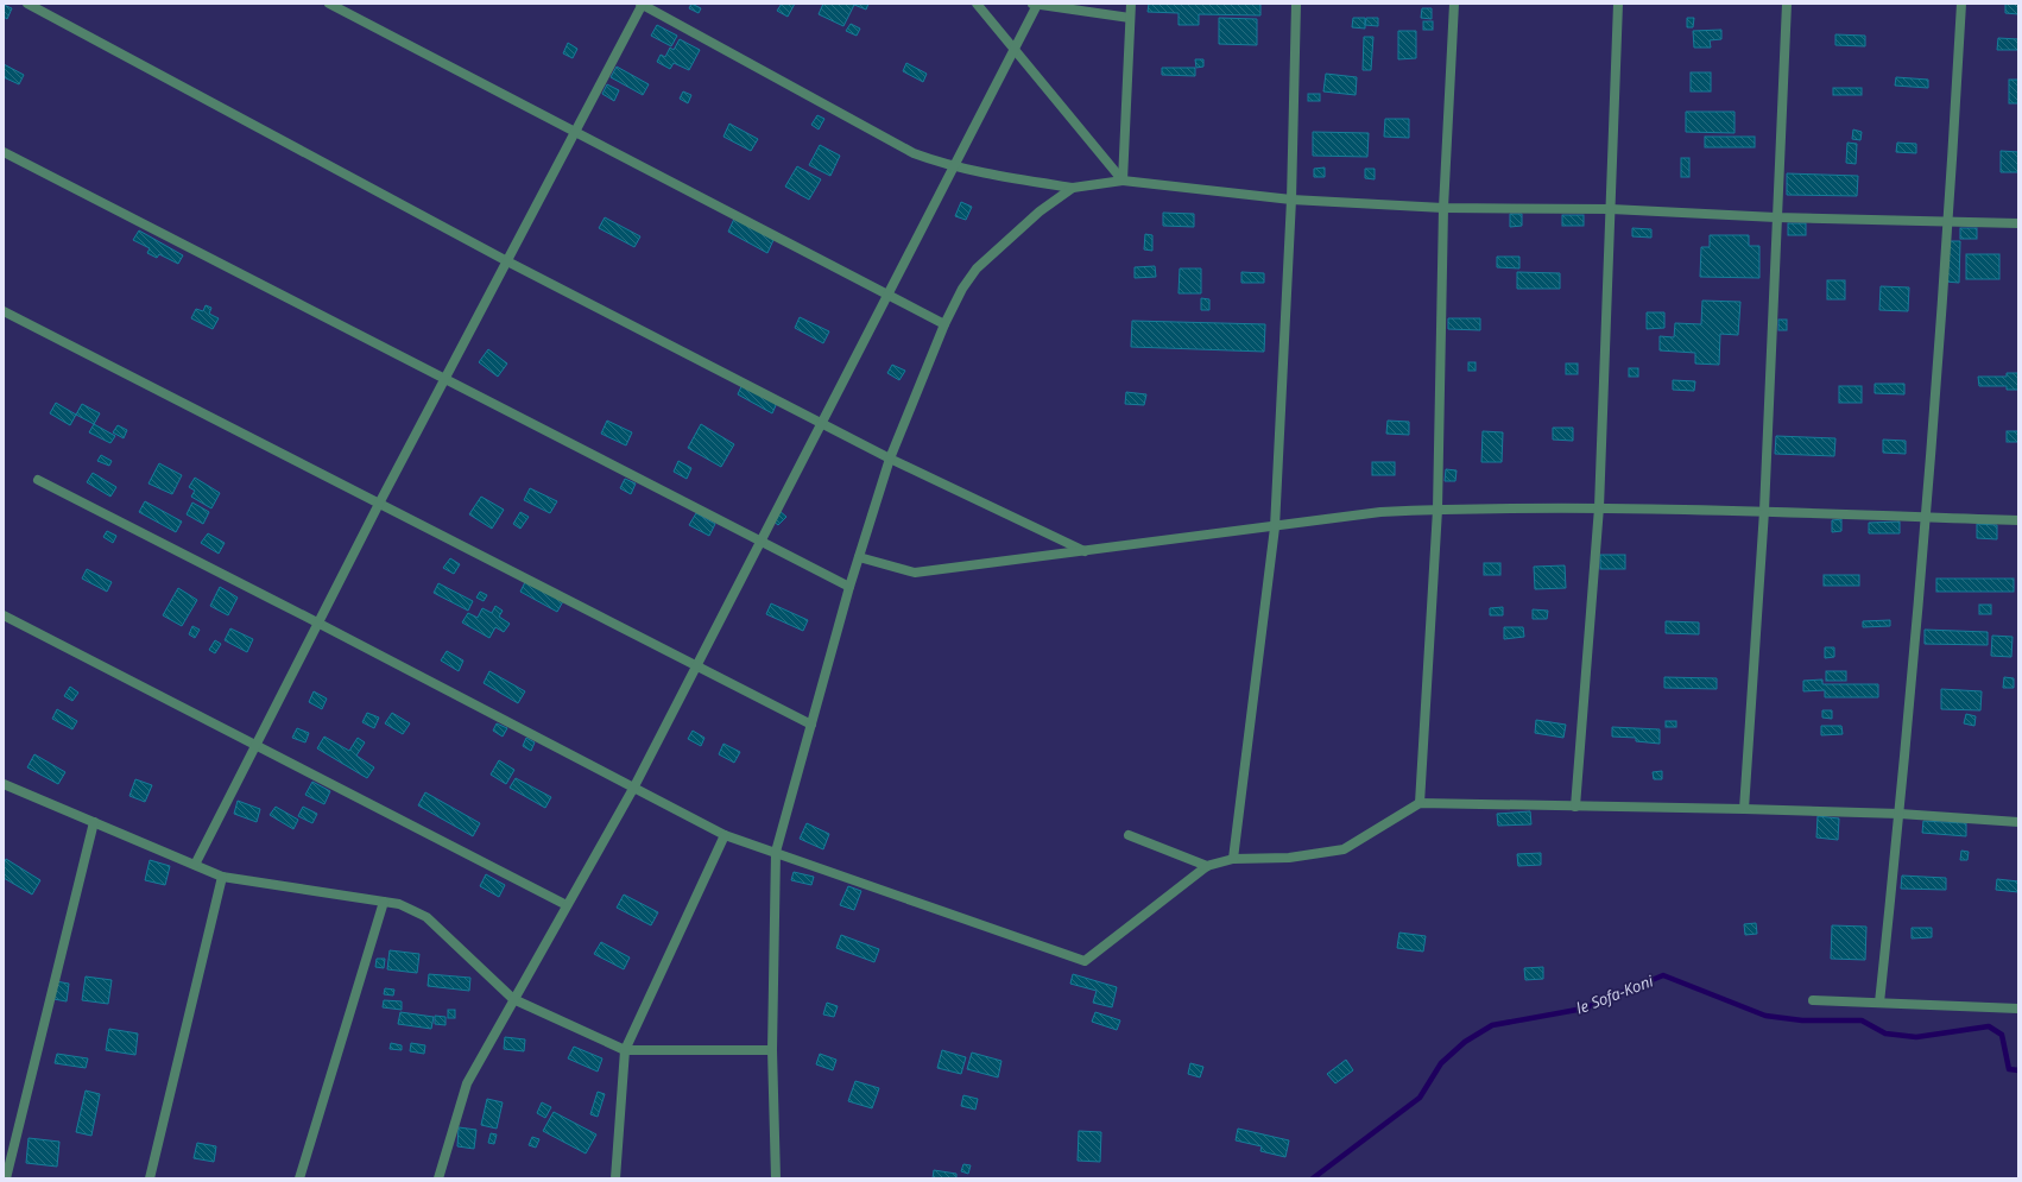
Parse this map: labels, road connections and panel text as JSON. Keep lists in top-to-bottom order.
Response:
{
  "water": ["le Sofa-Koni"]
}
